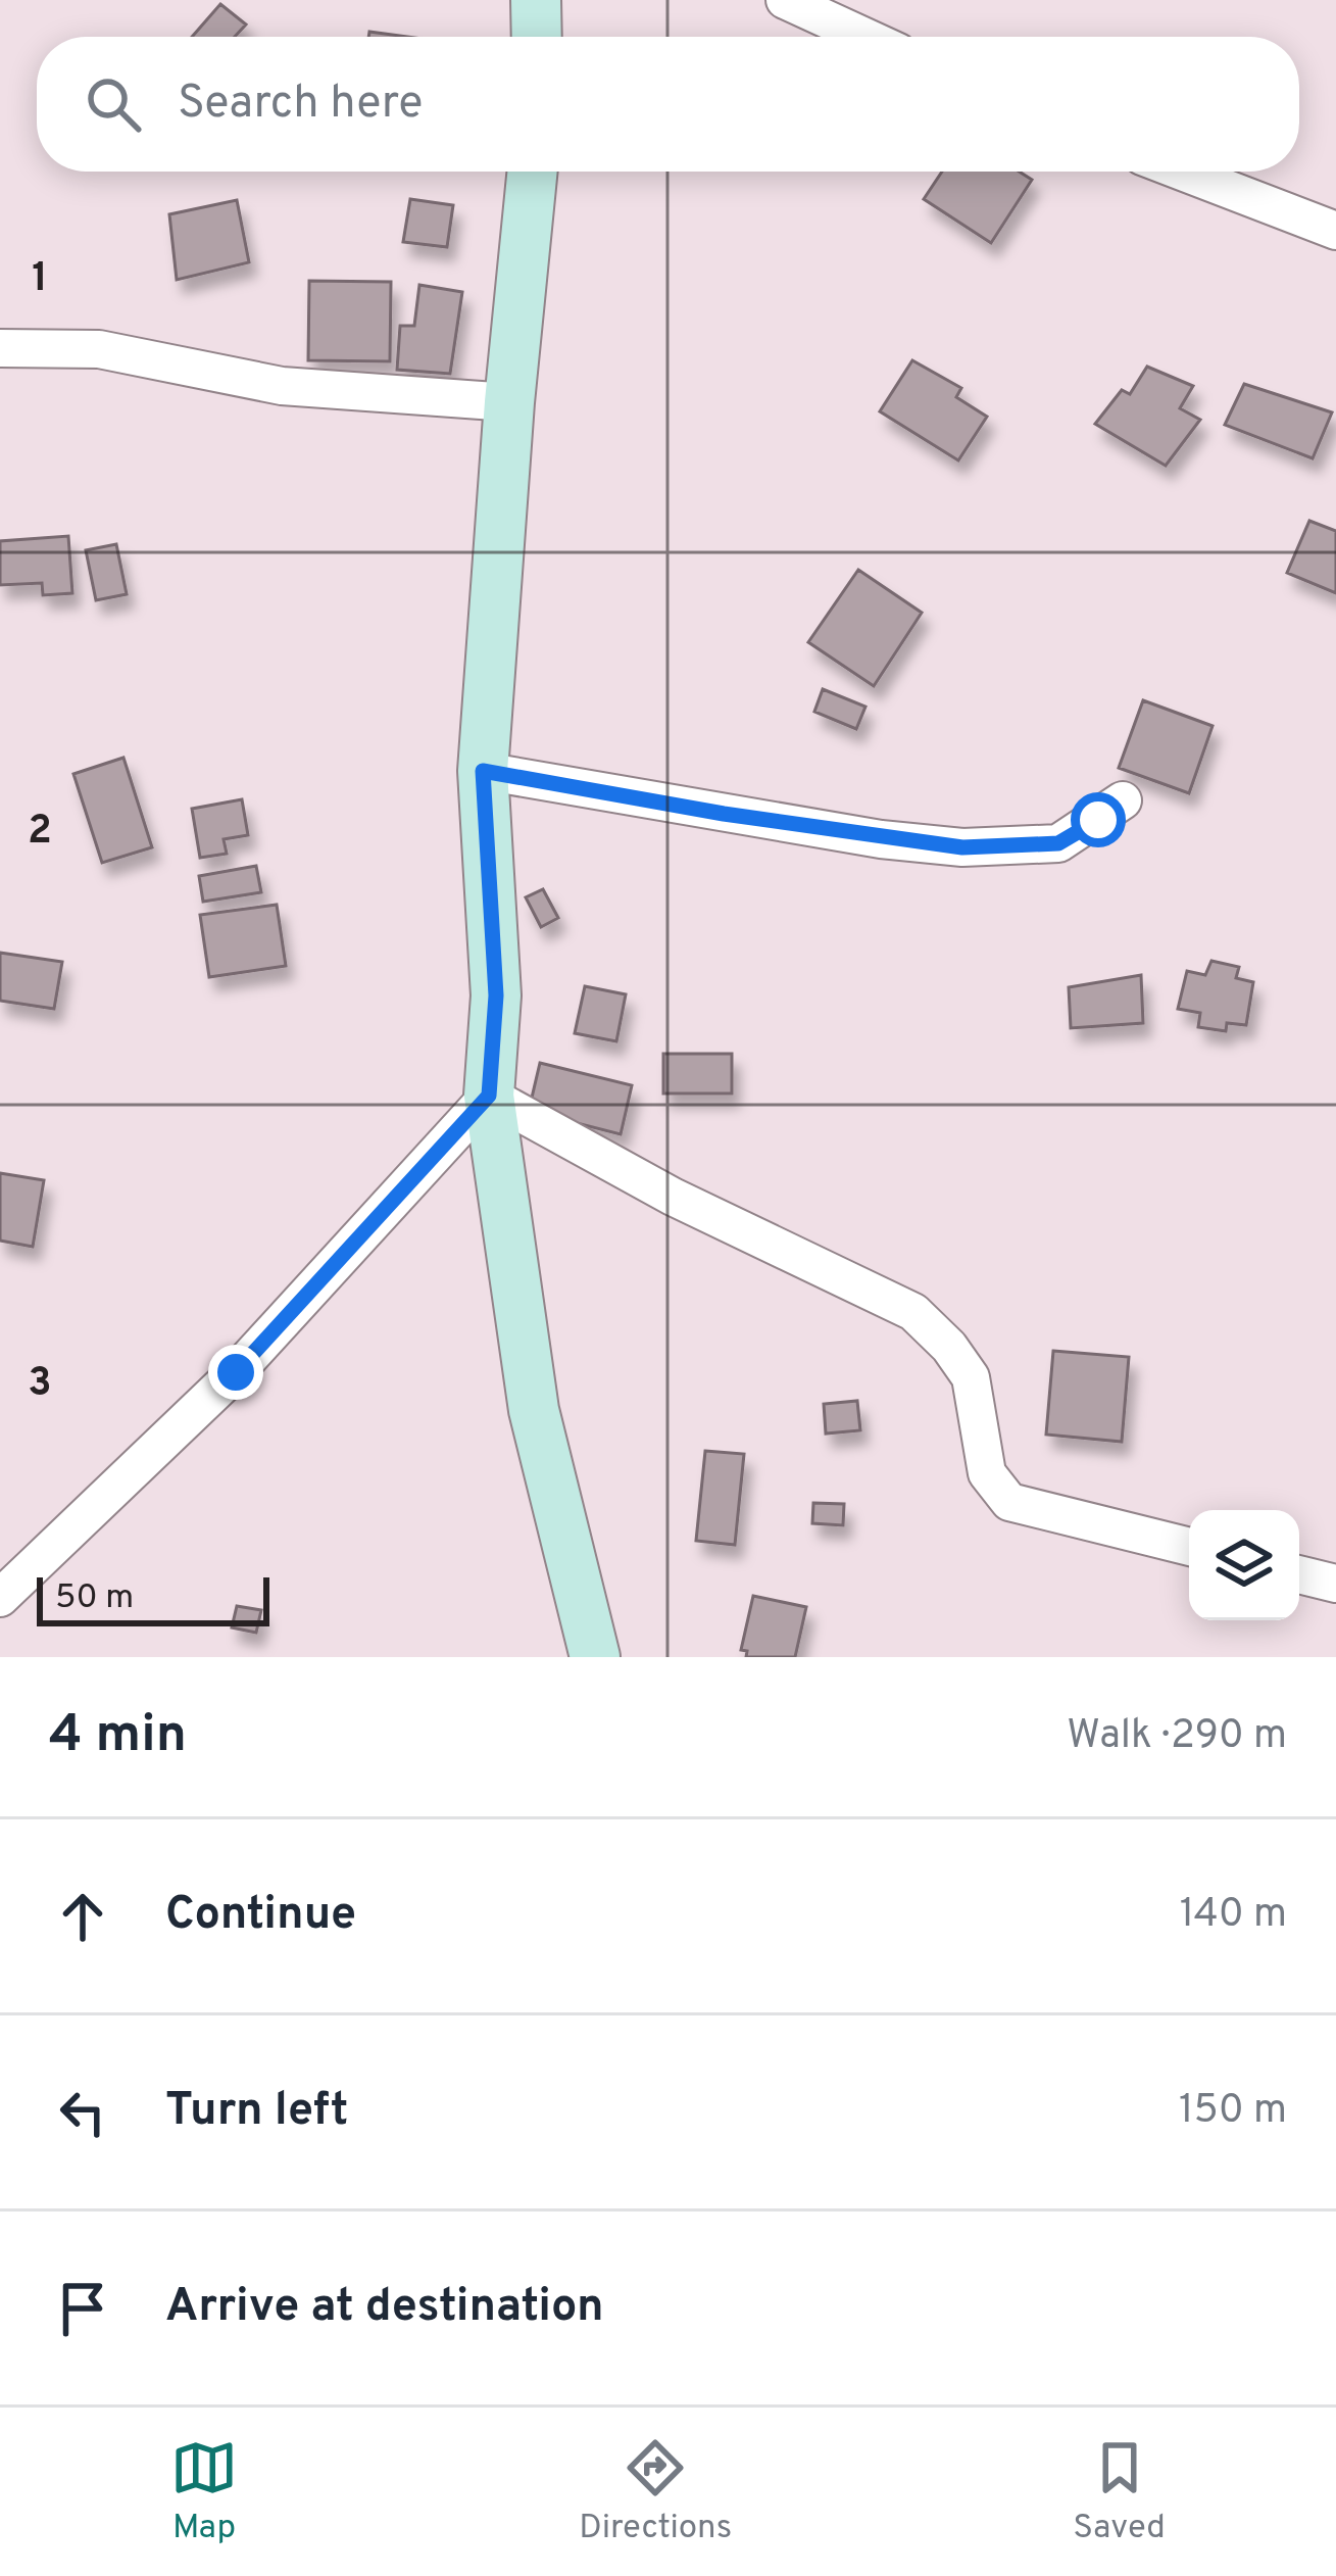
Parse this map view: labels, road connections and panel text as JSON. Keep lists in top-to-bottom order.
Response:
{
  "scale_bar": "50 m",
  "page": {
    "search": "Search here",
    "scale": "50 m",
    "heading": ["4 min", "Walk · 290 m"],
    "list": [
      ["Continue", "140 m"],
      ["Turn left", "150 m"],
      "Arrive at destination"
    ],
    "nav": ["Map", "Directions", "Saved"]
  },
  "grid": {
    "rows": ["1", "2", "3"]
  }
}
